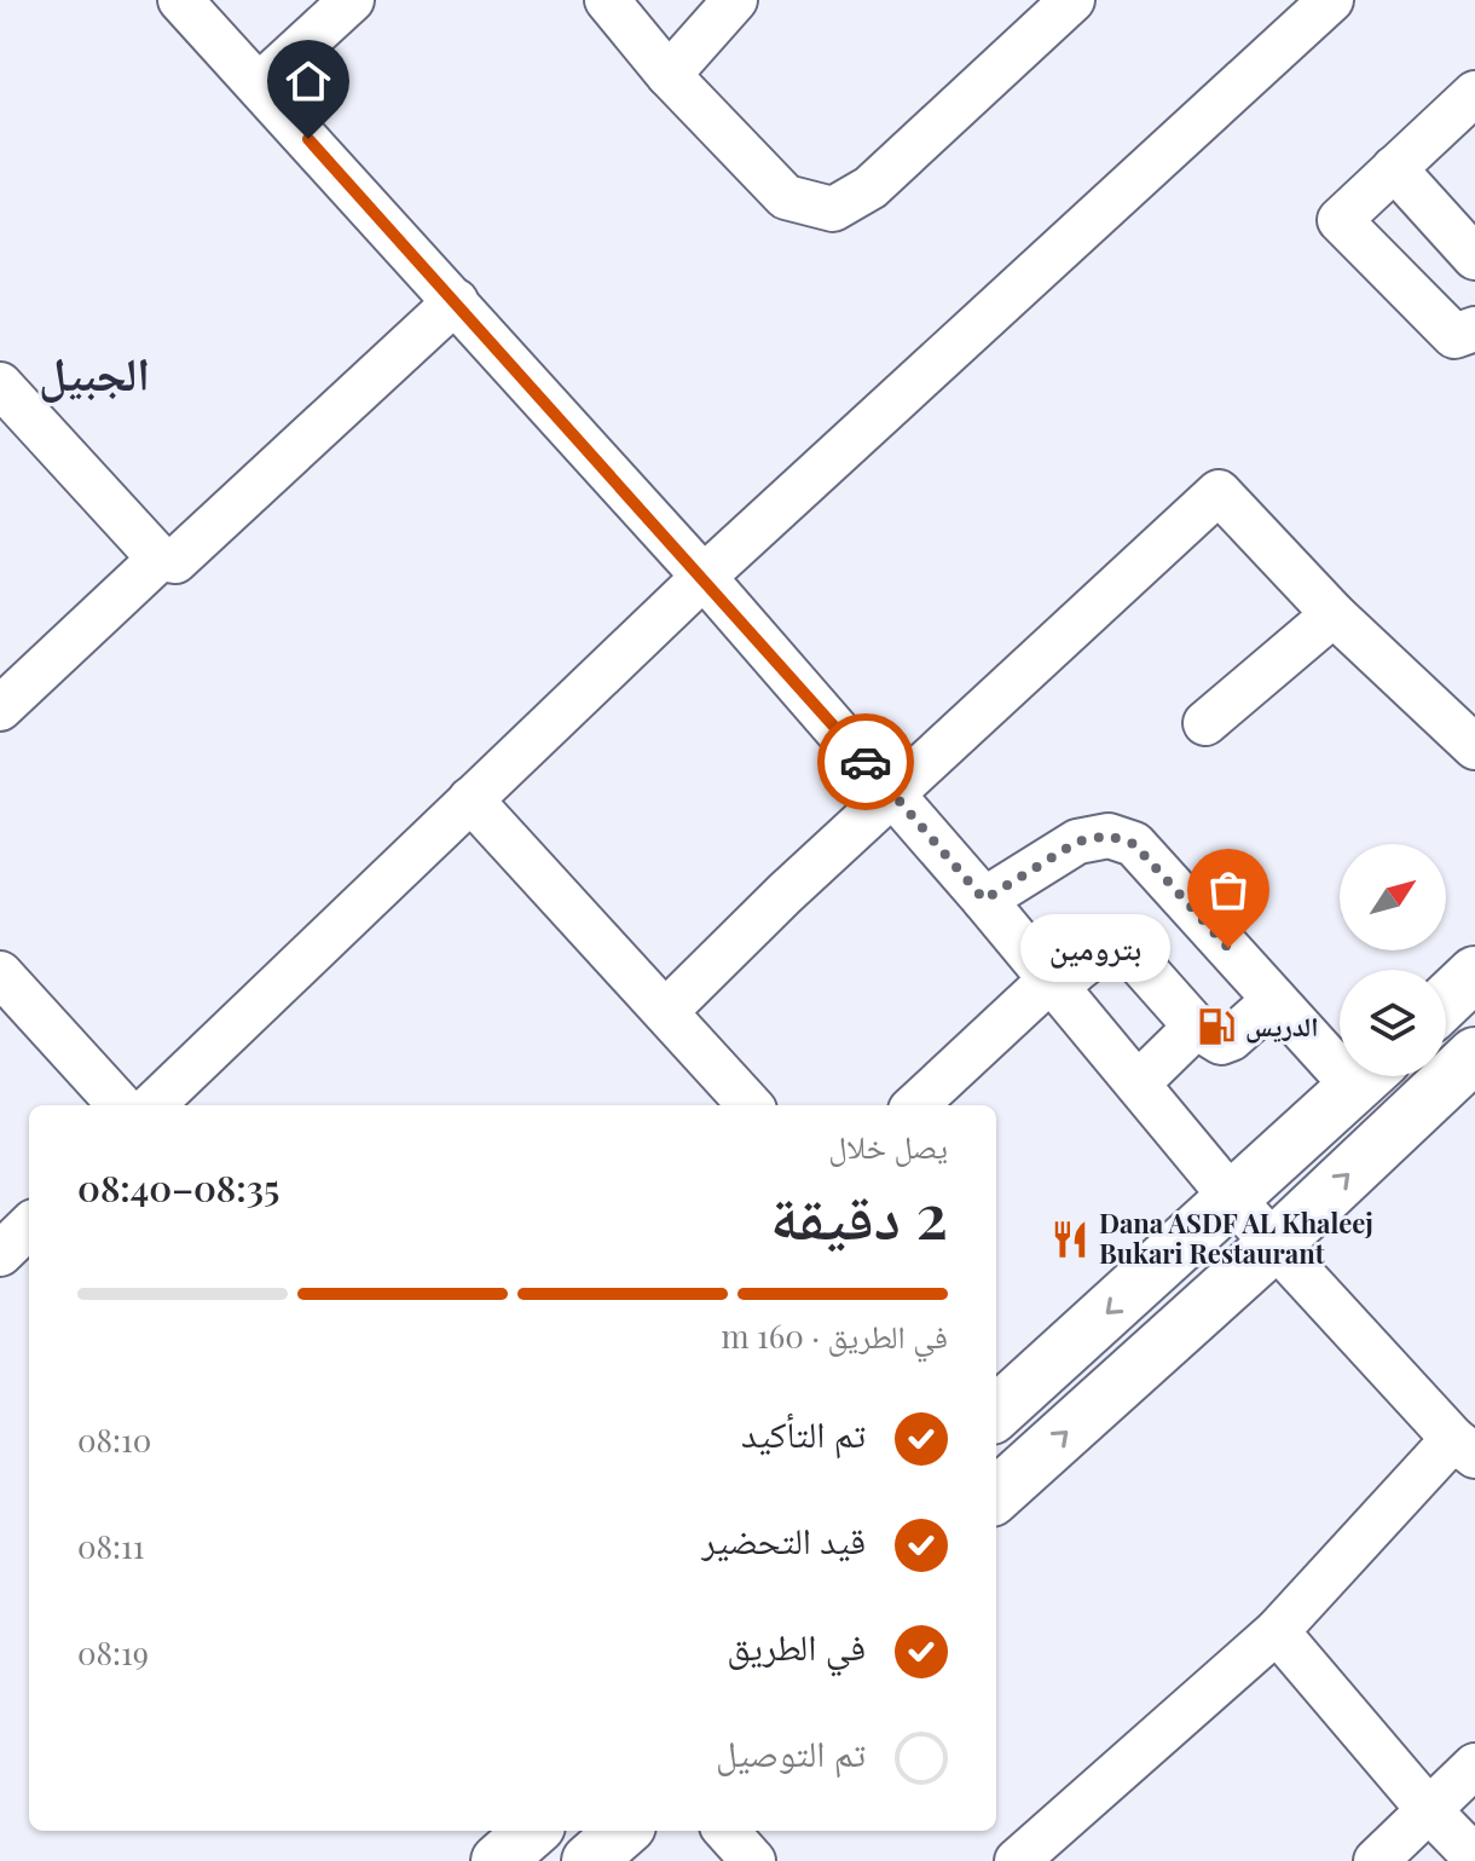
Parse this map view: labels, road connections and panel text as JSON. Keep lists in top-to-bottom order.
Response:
{
  "districts": ["الجبيل"],
  "places": {
    "other": ["بترومين"],
    "fuel station": ["الدريس"],
    "restaurant": ["Dana ASDF AL Khaleej Bukari Restaurant"]
  },
  "north": "top right",
  "page": {
    "bubble": "بترومين",
    "heading": ["2 دقيقة", "يصل خلال", "08:35–08:40"],
    "bar": "في الطريق · 160 m",
    "list": [
      ["تم التأكيد", "08:10"],
      ["قيد التحضير", "08:11"],
      ["في الطريق", "08:19"],
      "تم التوصيل"
    ]
  }
}
